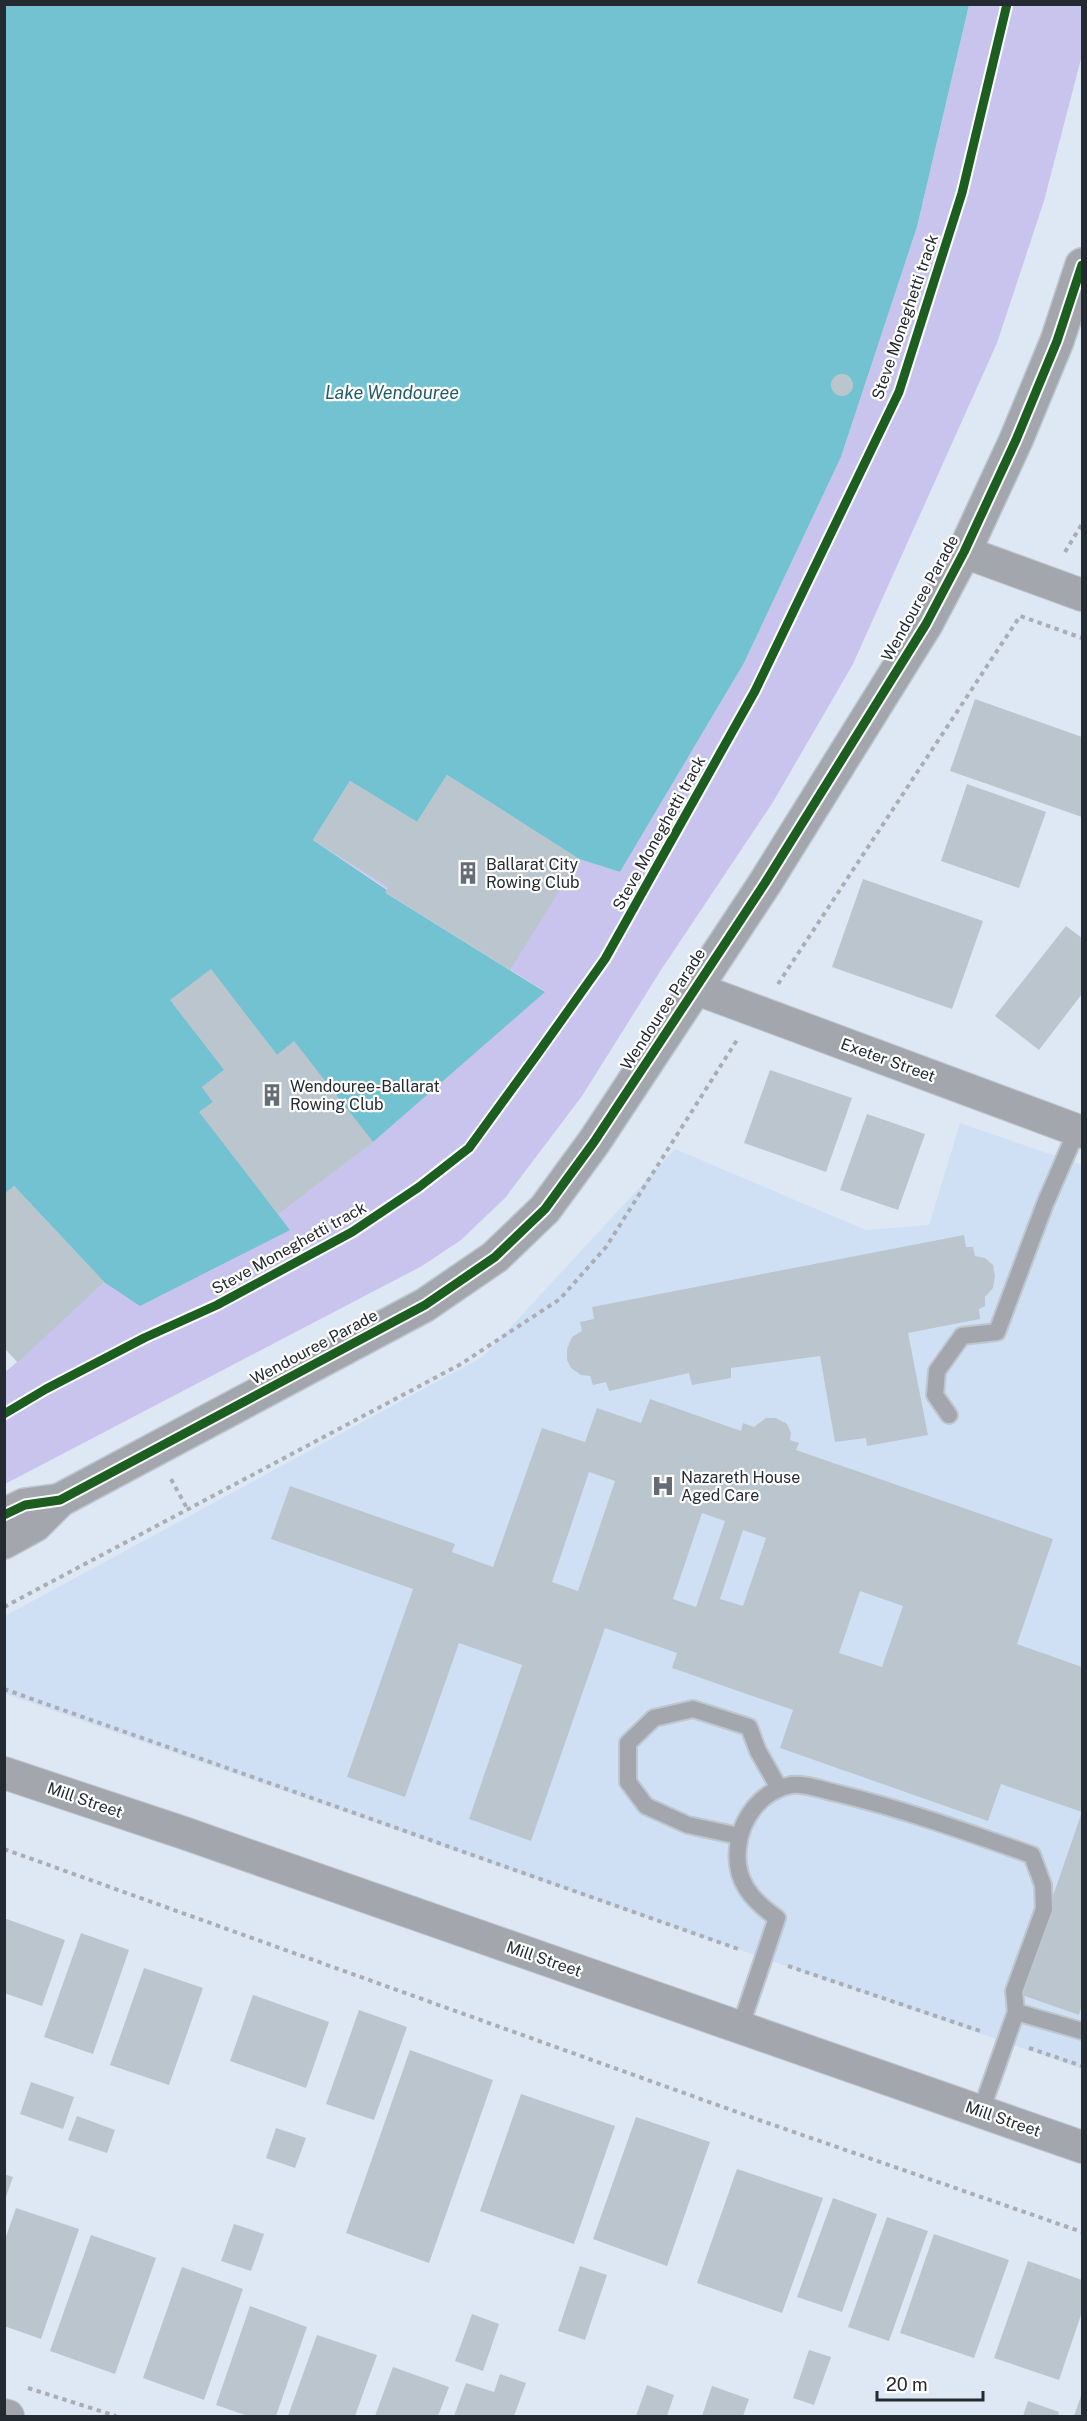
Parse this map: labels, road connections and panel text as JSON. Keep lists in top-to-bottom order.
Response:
{
  "streets": {
    "street": ["Wendouree Parade", "Exeter Street", "Mill Street"],
    "cycle path": ["Steve Moneghetti track"]
  },
  "crossings": [
    ["Wendouree Parade", "Exeter Street"]
  ],
  "water": ["Lake Wendouree"],
  "places": {
    "building": ["Ballarat City Rowing Club", "Wendouree-Ballarat Rowing Club"],
    "hospital": ["Nazareth House Aged Care"]
  },
  "scale_bar": "20 m"
}
